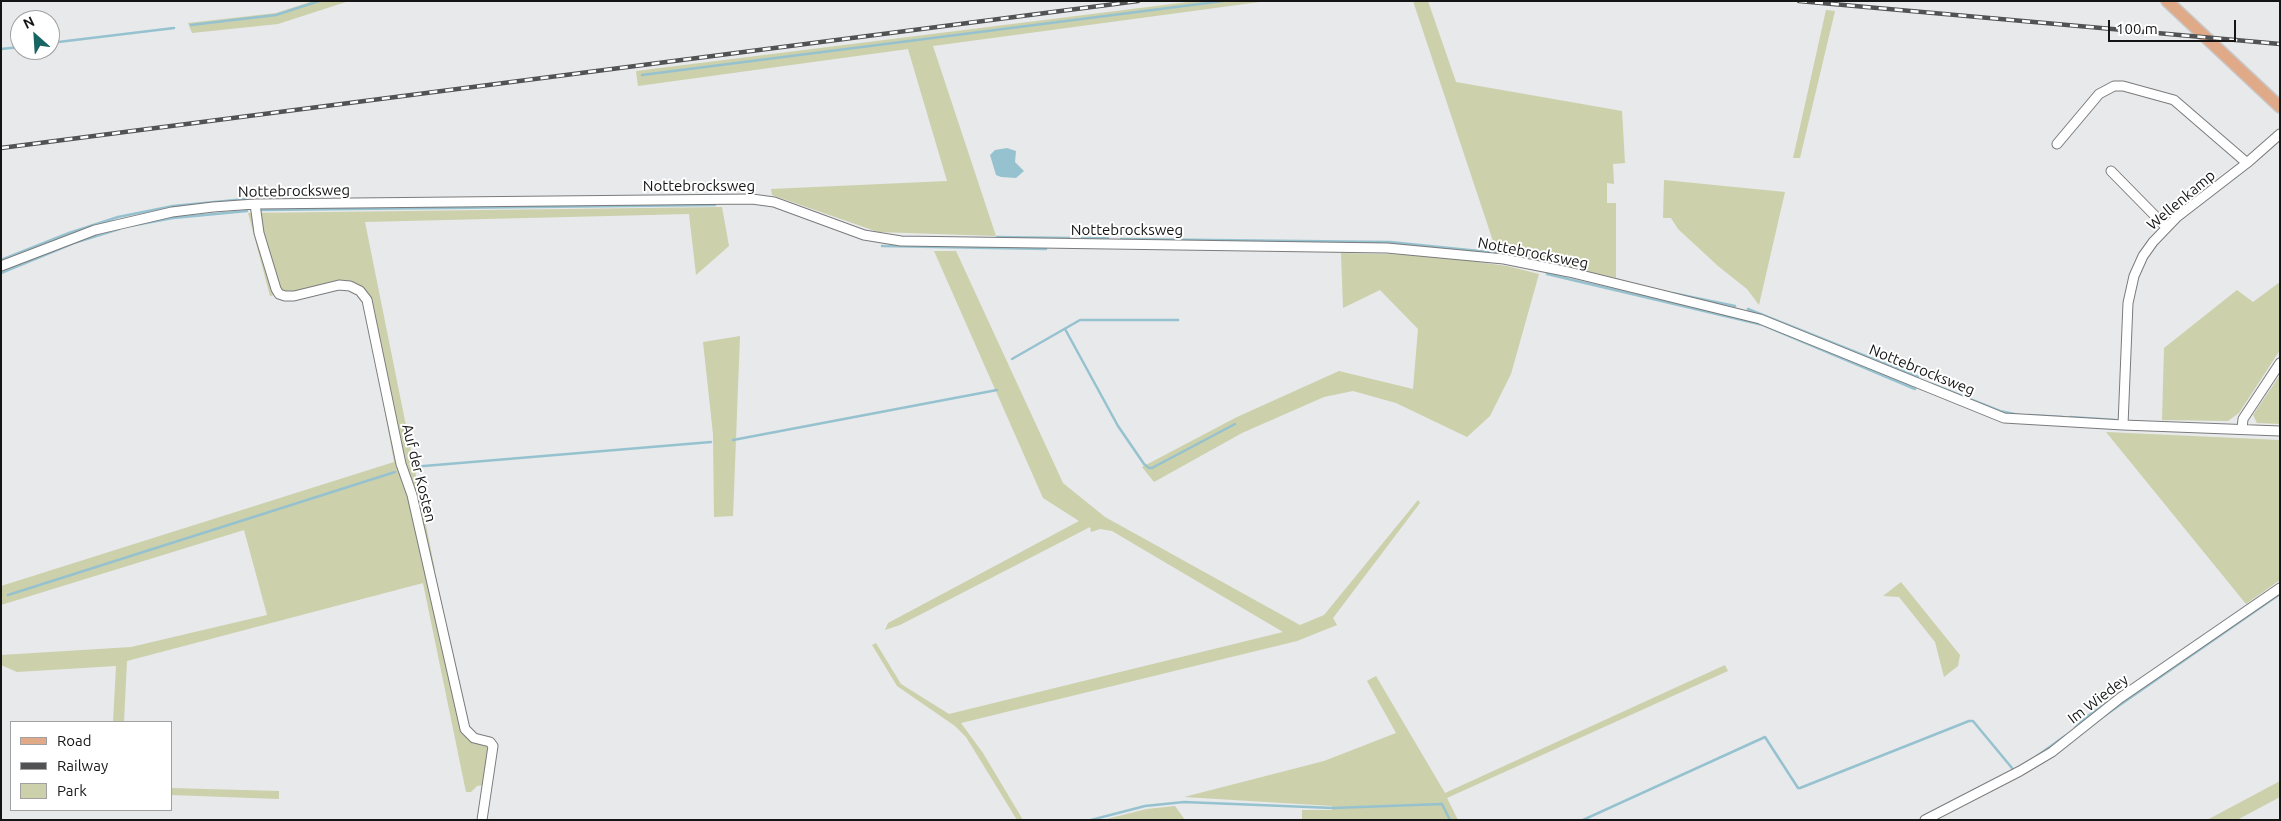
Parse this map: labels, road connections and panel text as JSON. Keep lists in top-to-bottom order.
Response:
{
  "streets": {
    "street": [
      "Nottebrocksweg",
      "Wellenkamp",
      "Auf der Kosten",
      "Im Wiedey"
    ]
  },
  "crossings": [
    ["Nottebrocksweg", "Wellenkamp"],
    ["Nottebrocksweg", "Auf der Kosten"]
  ],
  "legend": ["Road", "Railway", "Park"],
  "scale_bar": "100 m",
  "north": "top left"
}
